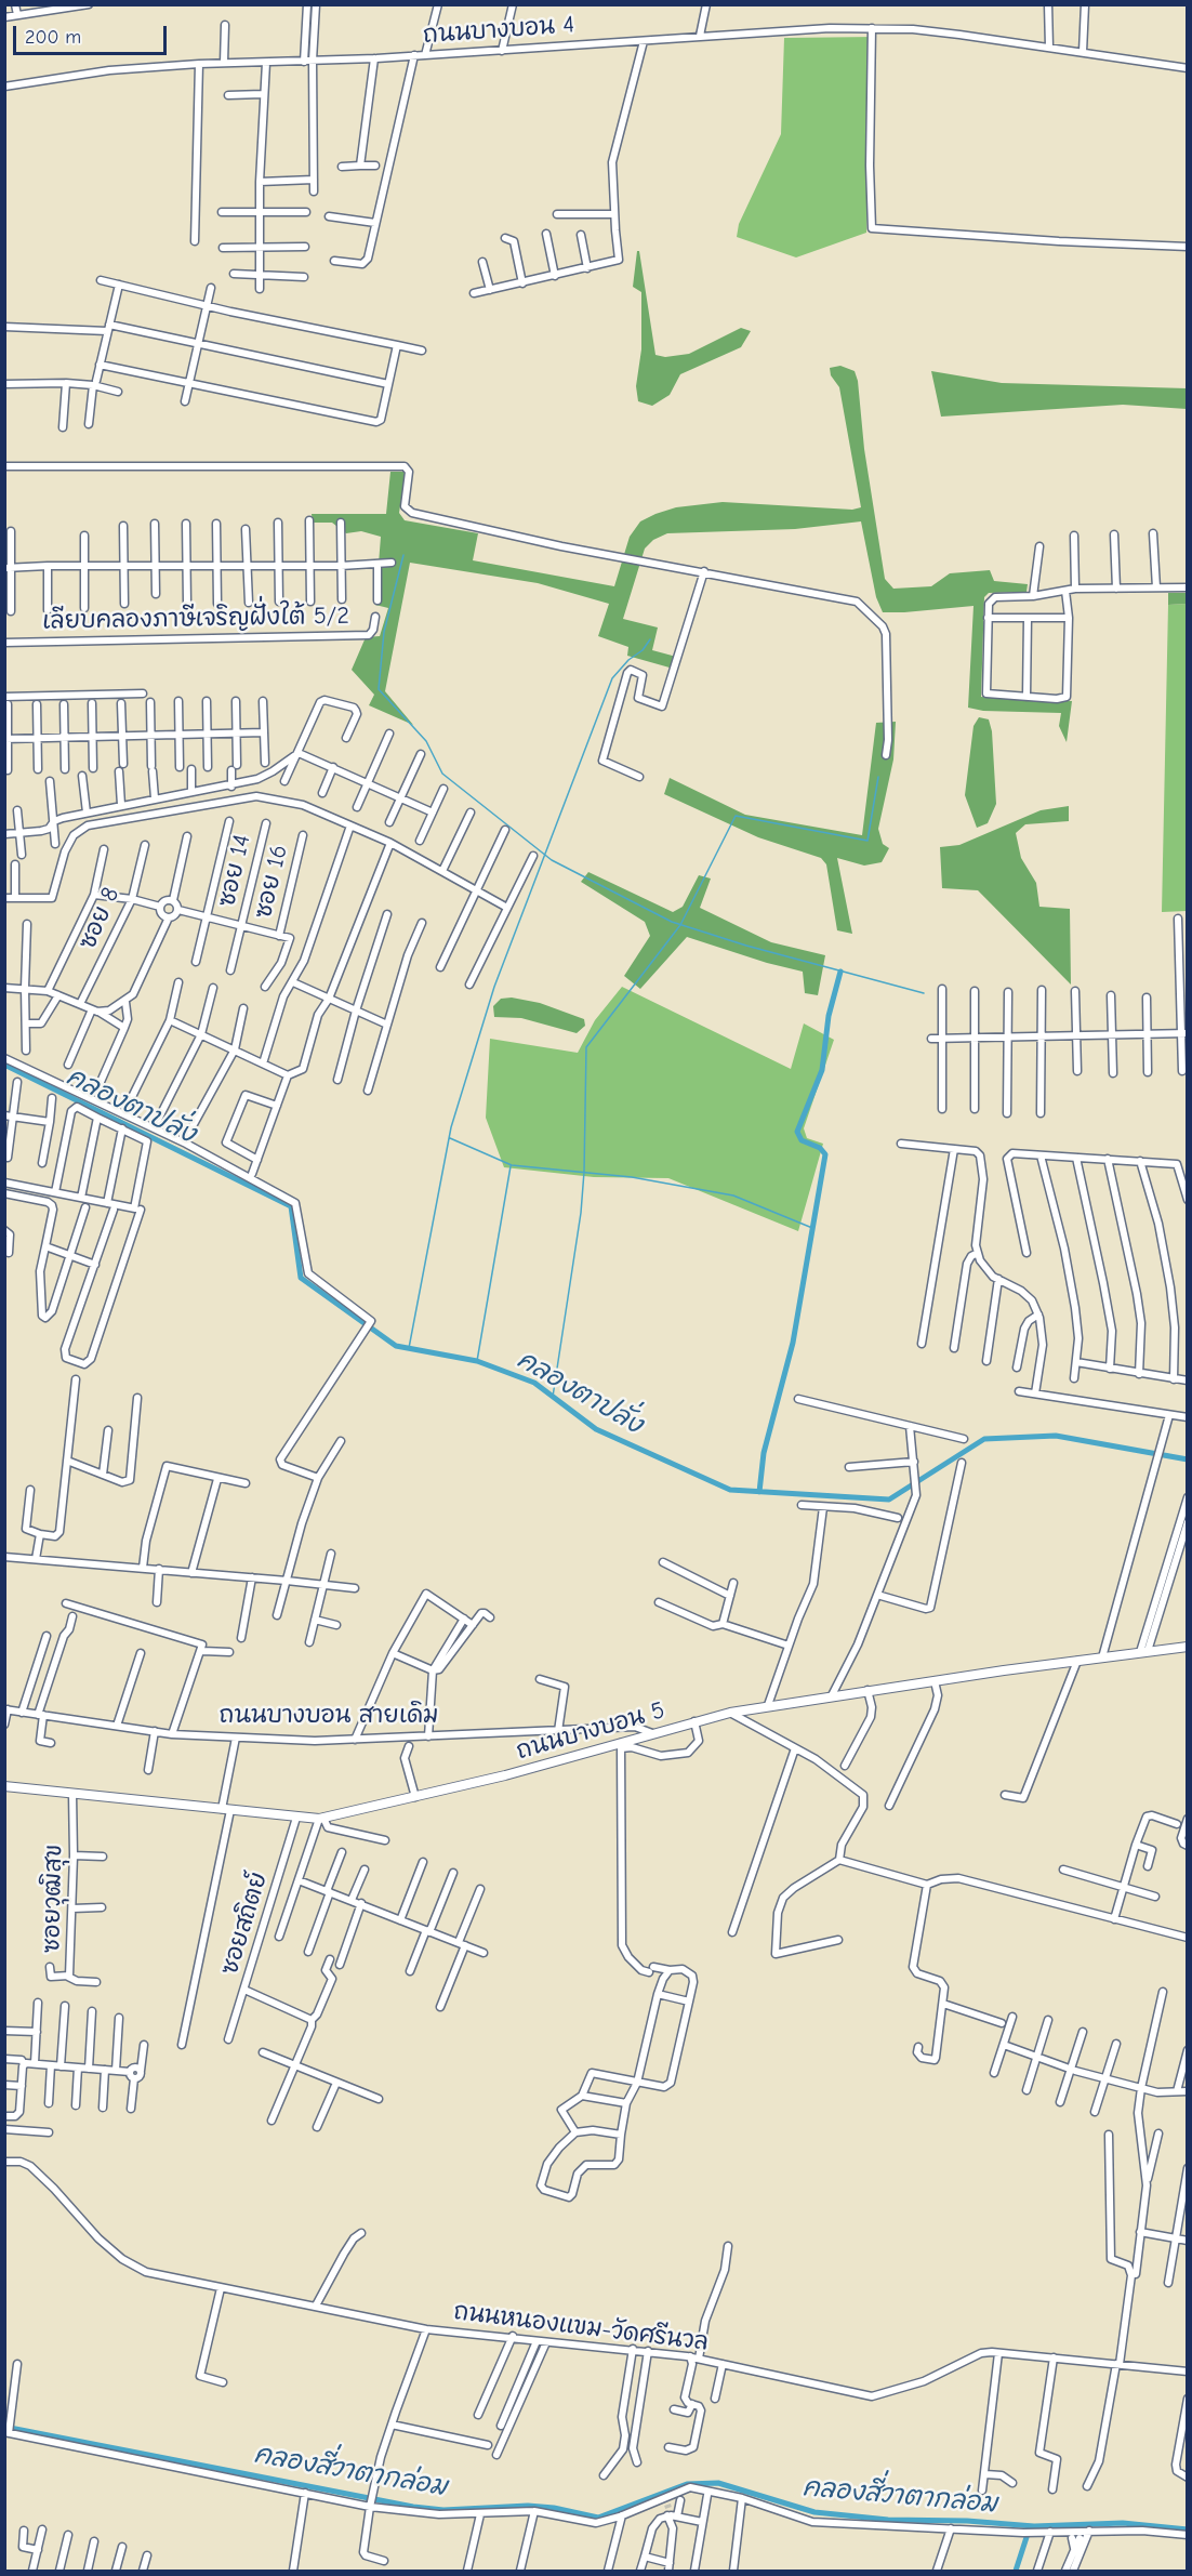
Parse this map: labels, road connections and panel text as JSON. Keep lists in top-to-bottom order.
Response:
{
  "streets": {
    "main road": ["ถนนบางบอน 5"],
    "street": [
      "ถนนบางบอน 4",
      "เลียบคลองภาษีเจริญฝั่งใต้ 5/2",
      "ซอย 14",
      "ซอย 16",
      "ซอย 8",
      "ถนนบางบอน สายเดิม",
      "ซอยวุฒิสุข",
      "ซอยสถิตย์",
      "ถนนหนองแขม-วัดศรีนวล"
    ]
  },
  "crossings": [
    ["ถนนบางบอน สายเดิม", "ถนนบางบอน 5"],
    ["ถนนบางบอน 5", "ซอยวุฒิสุข"],
    ["ถนนบางบอน 5", "ซอยสถิตย์"]
  ],
  "water": ["คลองตาปลั่ง", "คลองสี่วาตากล่อม"],
  "scale_bar": "200 m"
}
